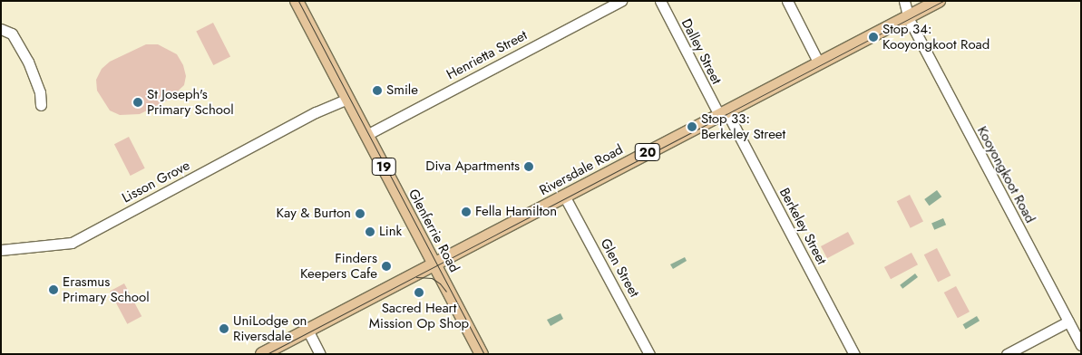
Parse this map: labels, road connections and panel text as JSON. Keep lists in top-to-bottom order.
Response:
{
  "streets": {
    "main road": [
      "20",
      "19",
      "Riversdale Road",
      "Glenferrie Road"
    ],
    "street": [
      "Dalley Street",
      "Henrietta Street",
      "Kooyongkoot Road",
      "Lisson Grove",
      "Berkeley Street",
      "Glen Street"
    ]
  },
  "crossings": [
    ["Dalley Street", "Riversdale Road"],
    ["Dalley Street", "Berkeley Street"],
    ["Henrietta Street", "Glenferrie Road"],
    ["Riversdale Road", "Kooyongkoot Road"],
    ["Riversdale Road", "Berkeley Street"],
    ["Riversdale Road", "Glenferrie Road"],
    ["Riversdale Road", "Glen Street"],
    ["Lisson Grove", "Glenferrie Road"]
  ],
  "places": [
    "Stop 34: Kooyongkoot Road",
    "Smile",
    "St Joseph's Primary School",
    "Stop 33: Berkeley Street",
    "Diva Apartments",
    "Fella Hamilton",
    "Kay & Burton",
    "Link",
    "Finders Keepers Cafe",
    "Erasmus Primary School",
    "Sacred Heart Mission Op Shop",
    "UniLodge on Riversdale"
  ]
}
